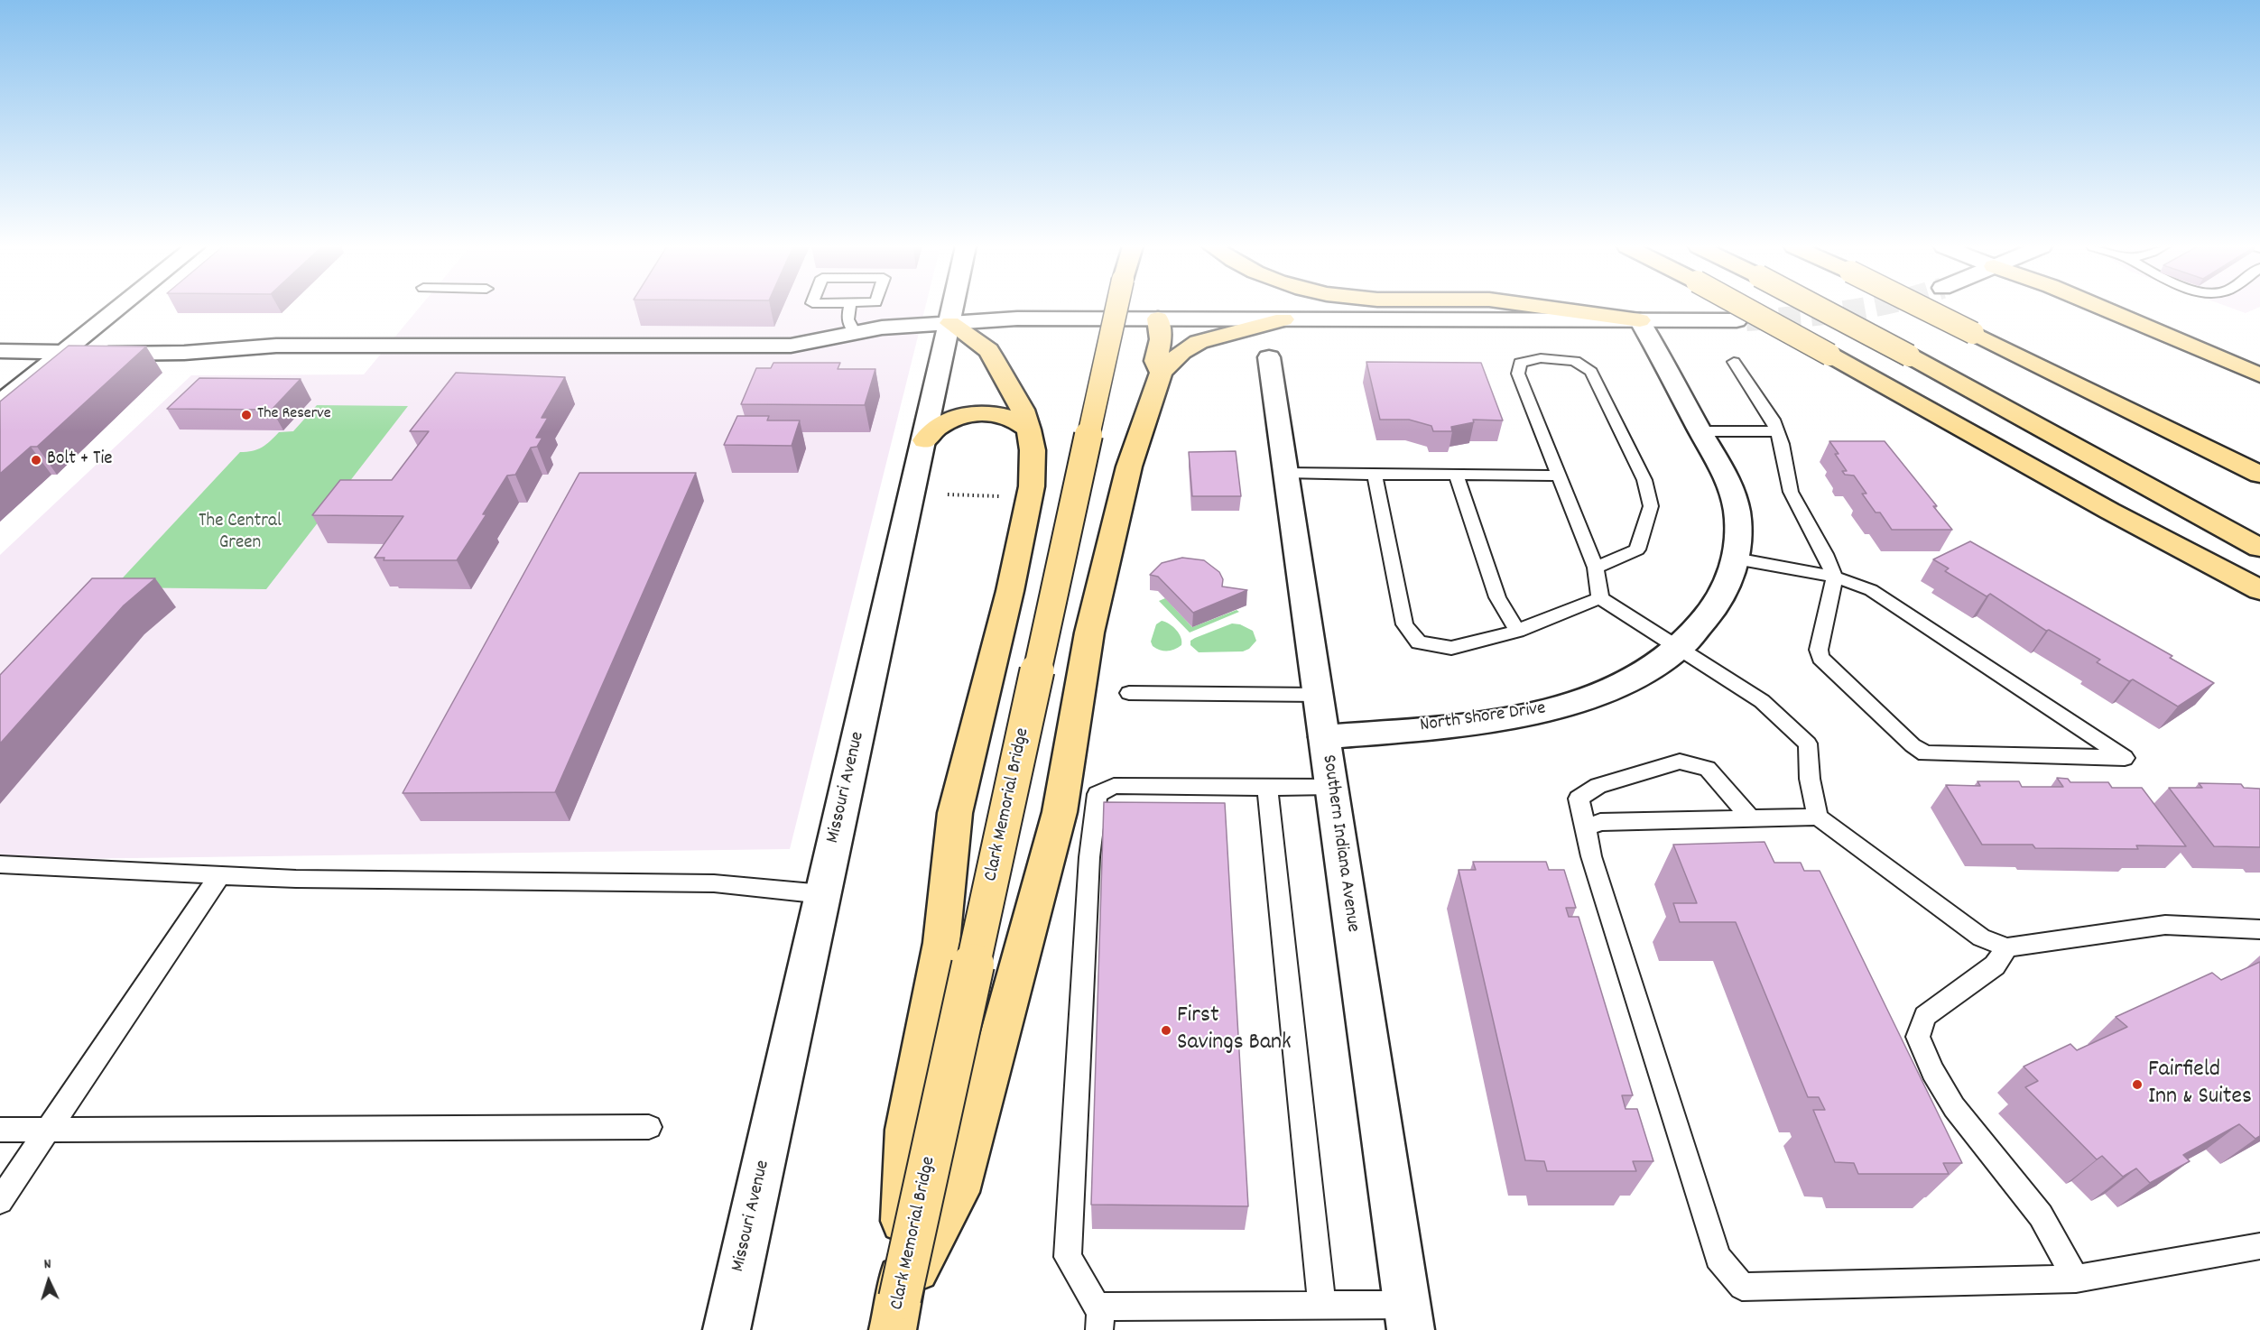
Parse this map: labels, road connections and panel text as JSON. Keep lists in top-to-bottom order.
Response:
{
  "streets": {
    "main road": ["Clark Memorial Bridge"],
    "street": ["North Shore Drive", "Missouri Avenue", "Southern Indiana Avenue"]
  },
  "crossings": [
    ["North Shore Drive", "Southern Indiana Avenue"]
  ],
  "parks": ["The Central Green"],
  "places": [
    "The Reserve",
    "Bolt + Tie",
    "First Savings Bank",
    "Fairfield Inn & Suites"
  ],
  "north": "top"
}
